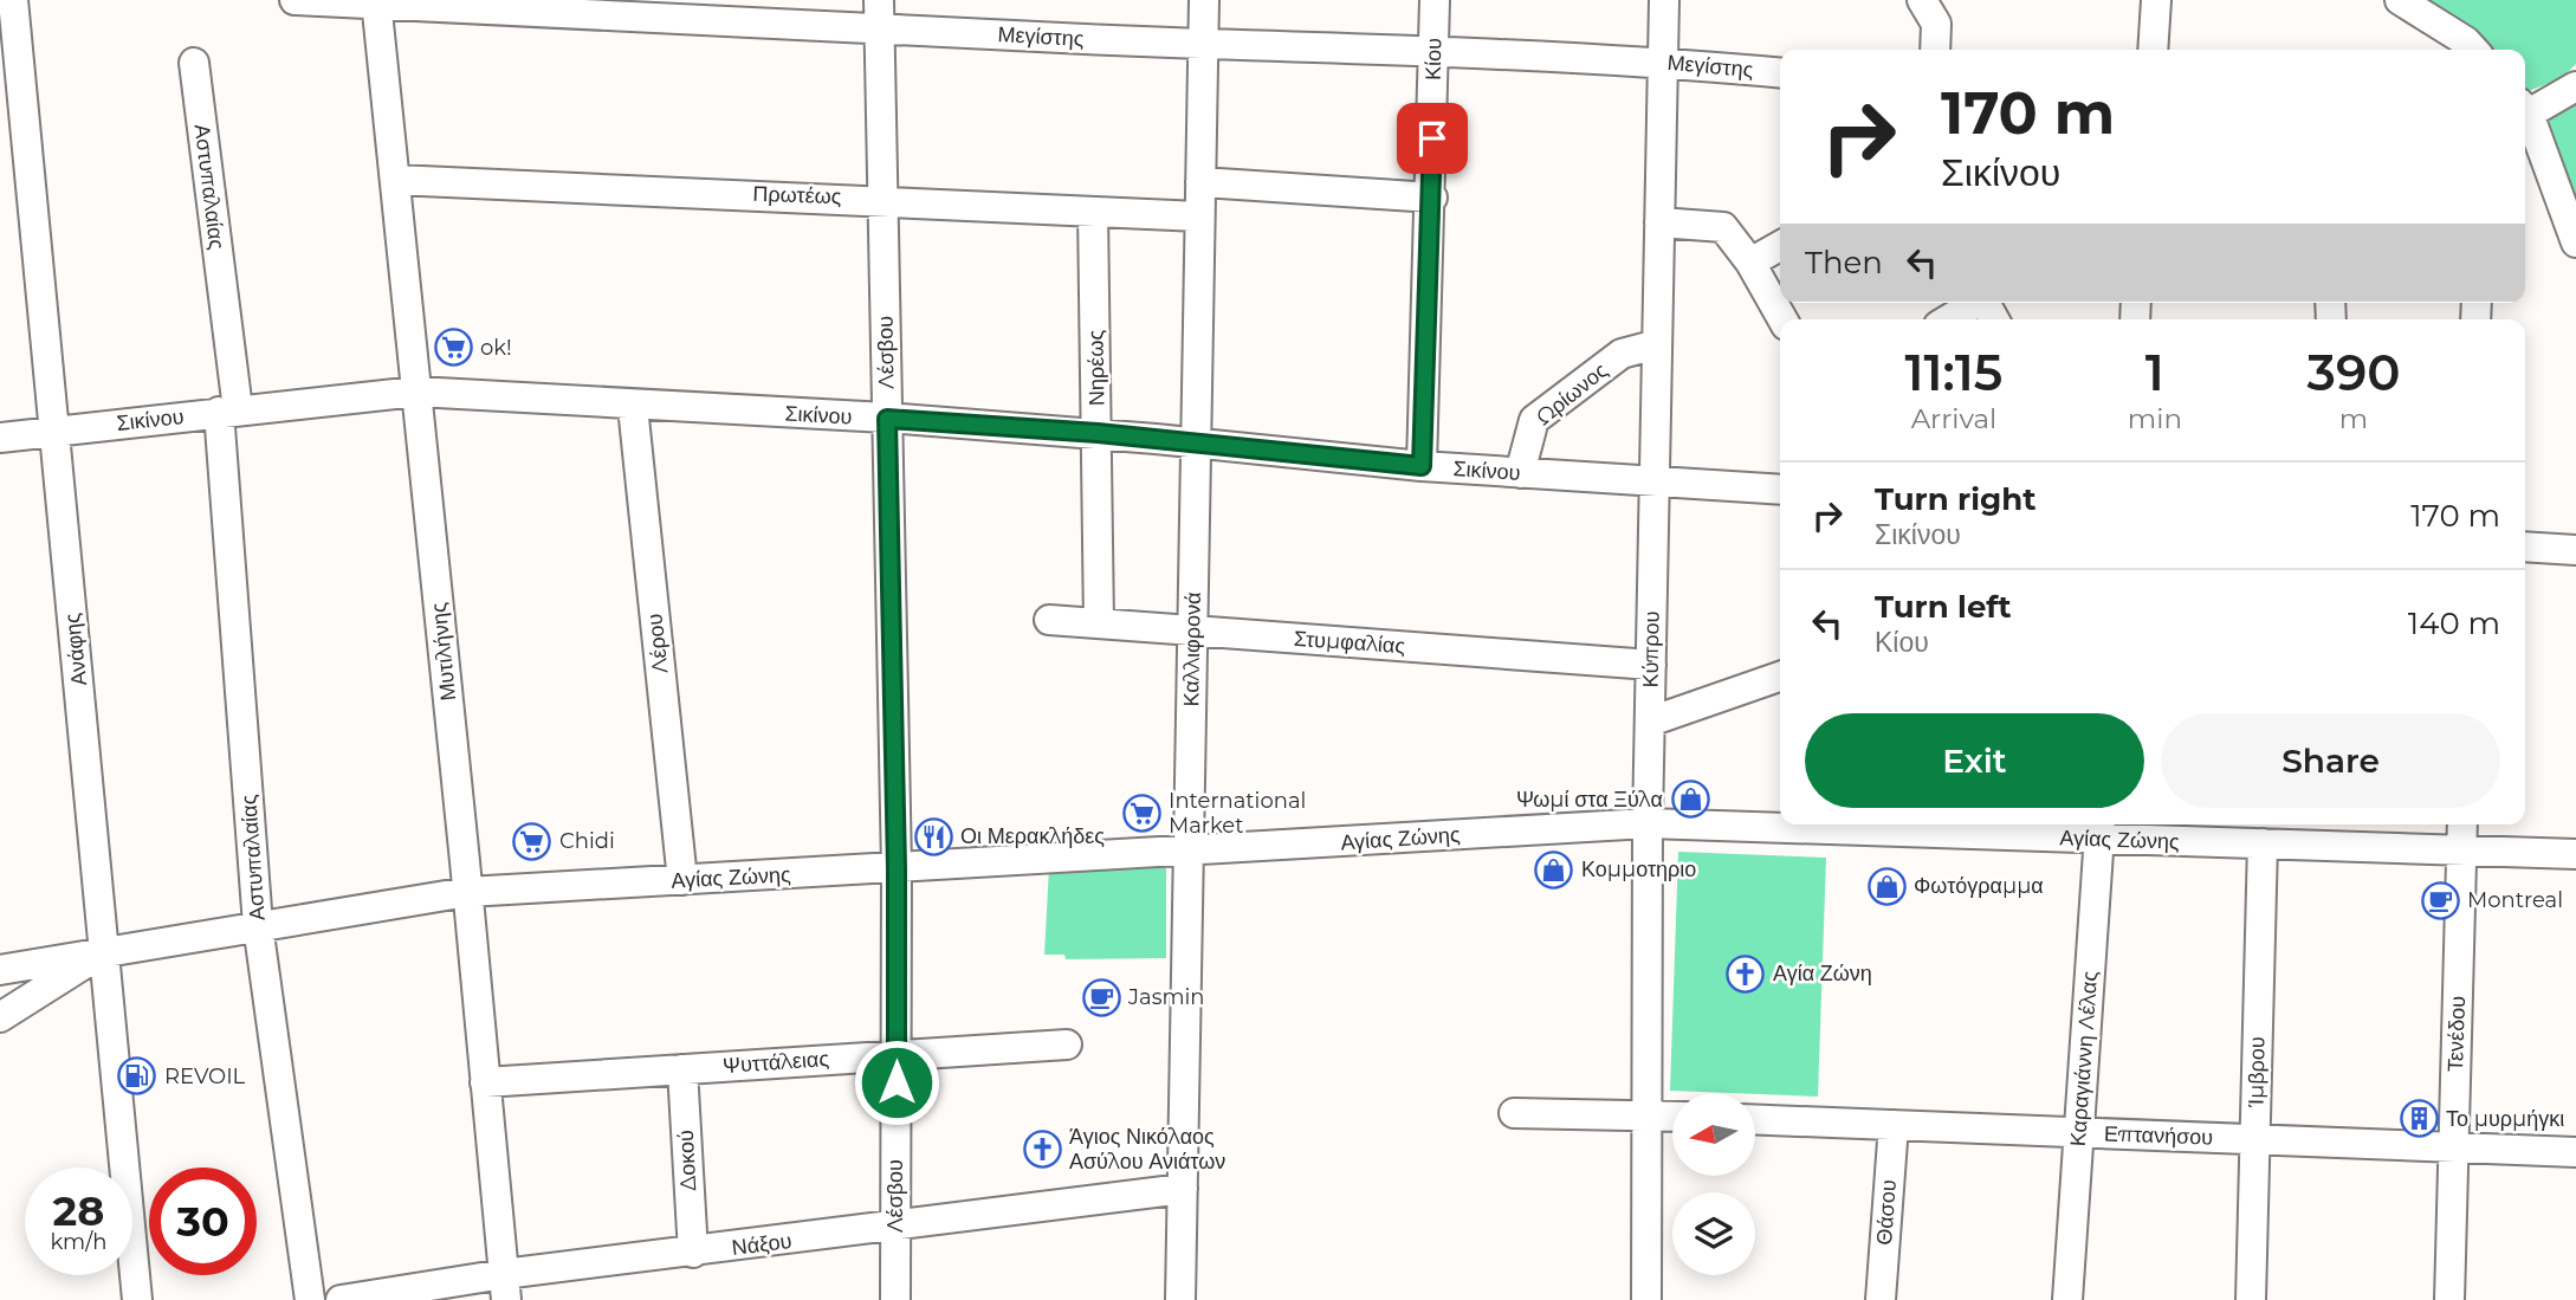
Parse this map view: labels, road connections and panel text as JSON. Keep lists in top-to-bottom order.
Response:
{
  "streets": {
    "street": [
      "Μεγίστης",
      "Κίου",
      "Αστυπαλαίας",
      "Πρωτέως",
      "Λέσβου",
      "Νηρέως",
      "Ωρίωνος",
      "Σικίνου",
      "Στυμφαλίας",
      "Λέρου",
      "Ανάφης",
      "Καλλιφρονά",
      "Κύπρου",
      "Μυτιλήνης",
      "Αγίας Ζώνης",
      "Τενέδου",
      "Καραγιάννη Λέλας",
      "Ψυττάλειας",
      "Ίμβρου",
      "Επτανήσου",
      "Δοκού",
      "Θάσου",
      "Νάξου"
    ]
  },
  "crossings": [
    ["Μεγίστης", "Κίου"],
    ["Μεγίστης", "Λέσβου"],
    ["Μεγίστης", "Καλλιφρονά"],
    ["Μεγίστης", "Κύπρου"],
    ["Μεγίστης", "Μυτιλήνης"],
    ["Κίου", "Σικίνου"],
    ["Αστυπαλαίας", "Σικίνου"],
    ["Αστυπαλαίας", "Αγίας Ζώνης"],
    ["Πρωτέως", "Λέσβου"],
    ["Πρωτέως", "Νηρέως"],
    ["Πρωτέως", "Καλλιφρονά"],
    ["Πρωτέως", "Μυτιλήνης"],
    ["Λέσβου", "Σικίνου"],
    ["Λέσβου", "Αγίας Ζώνης"],
    ["Λέσβου", "Ψυττάλειας"],
    ["Λέσβου", "Νάξου"],
    ["Νηρέως", "Σικίνου"],
    ["Νηρέως", "Στυμφαλίας"],
    ["Ωρίωνος", "Σικίνου"],
    ["Ωρίωνος", "Κύπρου"],
    ["Σικίνου", "Λέρου"],
    ["Σικίνου", "Ανάφης"],
    ["Σικίνου", "Καλλιφρονά"],
    ["Σικίνου", "Κύπρου"],
    ["Σικίνου", "Μυτιλήνης"],
    ["Στυμφαλίας", "Καλλιφρονά"],
    ["Στυμφαλίας", "Κύπρου"],
    ["Λέρου", "Αγίας Ζώνης"],
    ["Ανάφης", "Αγίας Ζώνης"],
    ["Καλλιφρονά", "Αγίας Ζώνης"],
    ["Καλλιφρονά", "Νάξου"],
    ["Κύπρου", "Αγίας Ζώνης"],
    ["Μυτιλήνης", "Αγίας Ζώνης"],
    ["Μυτιλήνης", "Ψυττάλειας"],
    ["Μυτιλήνης", "Νάξου"],
    ["Αγίας Ζώνης", "Τενέδου"],
    ["Αγίας Ζώνης", "Καραγιάννη Λέλας"],
    ["Αγίας Ζώνης", "Ίμβρου"],
    ["Τενέδου", "Επτανήσου"],
    ["Καραγιάννη Λέλας", "Επτανήσου"],
    ["Ψυττάλειας", "Δοκού"],
    ["Ίμβρου", "Επτανήσου"],
    ["Επτανήσου", "Θάσου"],
    ["Δοκού", "Νάξου"]
  ],
  "places": {
    "supermarket": ["ok!", "International Market", "Chidi"],
    "shop": ["Ψωμί στα Ξύλα", "Κομμοτηριο", "Φωτόγραμμα"],
    "restaurant": ["Οι Μερακλήδες"],
    "cafe": ["Montreal", "Jasmin"],
    "church": ["Αγία Ζώνη", "Άγιος Νικόλαος Ασύλου Ανιάτων"],
    "fuel station": ["REVOIL"],
    "building": ["Το μυρμήγκι"]
  },
  "north": "left",
  "page": {
    "turn": ["170 m", "Σικίνου"],
    "then": "Then",
    "eta": [
      "11:15",
      "Arrival",
      "1",
      "min",
      "390",
      "m"
    ],
    "list": [
      {
        "name": "Turn right",
        "note": "Σικίνου",
        "value": "170 m"
      },
      {
        "name": "Turn left",
        "note": "Κίου",
        "value": "140 m"
      }
    ],
    "buttons": ["Exit", "Share"],
    "speed": "28 km/h",
    "limit": "30"
  }
}
